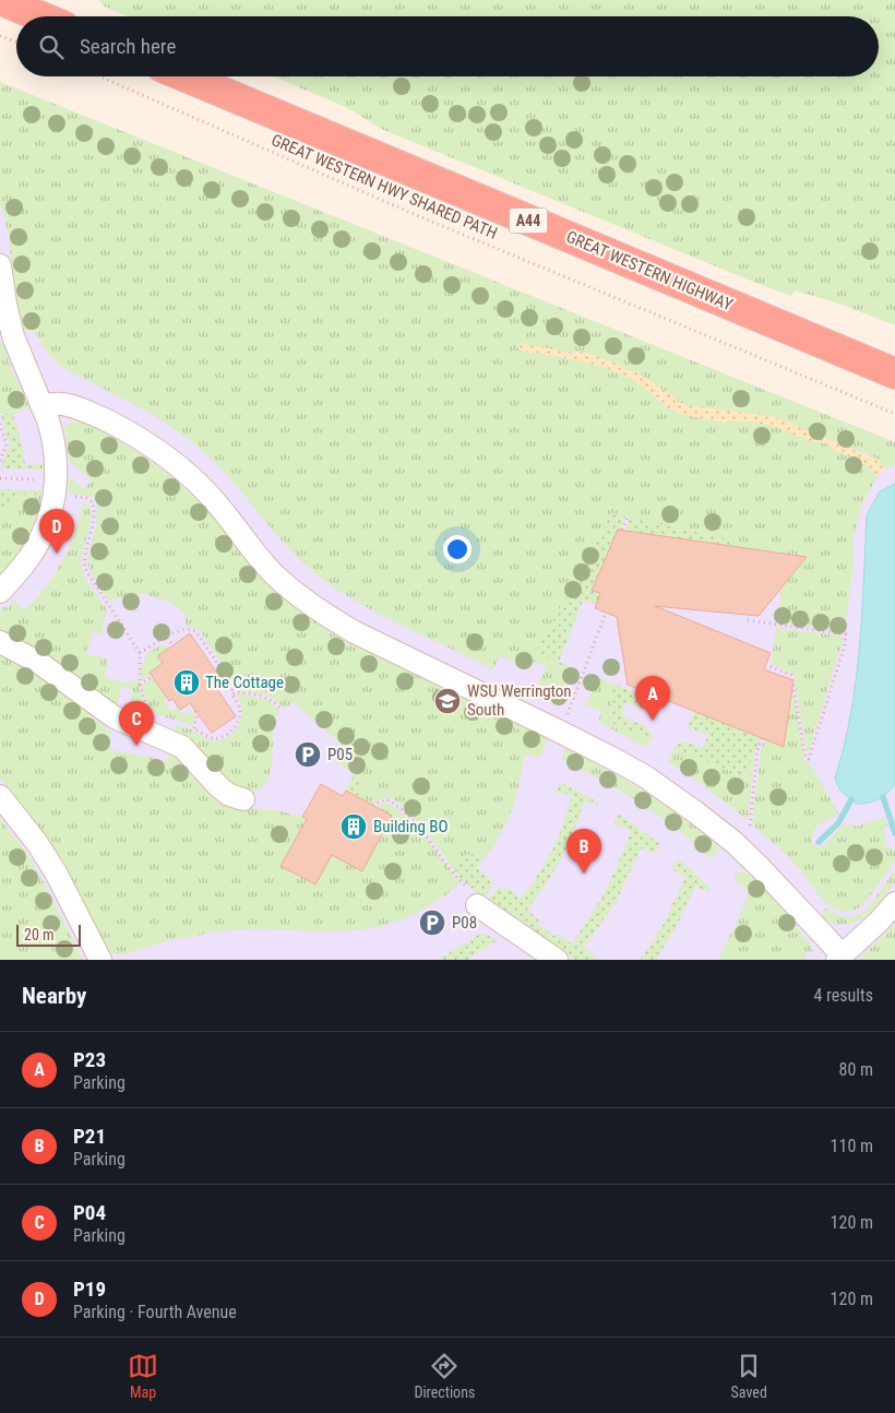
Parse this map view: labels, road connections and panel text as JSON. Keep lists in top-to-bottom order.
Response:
{
  "streets": {
    "highway": ["A44", "GREAT WESTERN HIGHWAY"],
    "path": ["GREAT WESTERN HWY SHARED PATH"]
  },
  "places": {
    "building": ["The Cottage", "Building BO"],
    "school or university": ["WSU Werrington South"],
    "parking": ["P05", "P08"]
  },
  "scale_bar": "20 m",
  "page": {
    "search": "Search here",
    "pins": [
      "D",
      "A",
      "C",
      "B"
    ],
    "scale": "20 m",
    "heading": ["Nearby", "4 results"],
    "list": [
      {
        "mark": "A",
        "name": "P23",
        "note": "Parking",
        "value": "80 m"
      },
      {
        "mark": "B",
        "name": "P21",
        "note": "Parking",
        "value": "110 m"
      },
      {
        "mark": "C",
        "name": "P04",
        "note": "Parking",
        "value": "120 m"
      },
      {
        "mark": "D",
        "name": "P19",
        "note": "Parking · Fourth Avenue",
        "value": "120 m"
      }
    ],
    "nav": ["Map", "Directions", "Saved"]
  }
}
